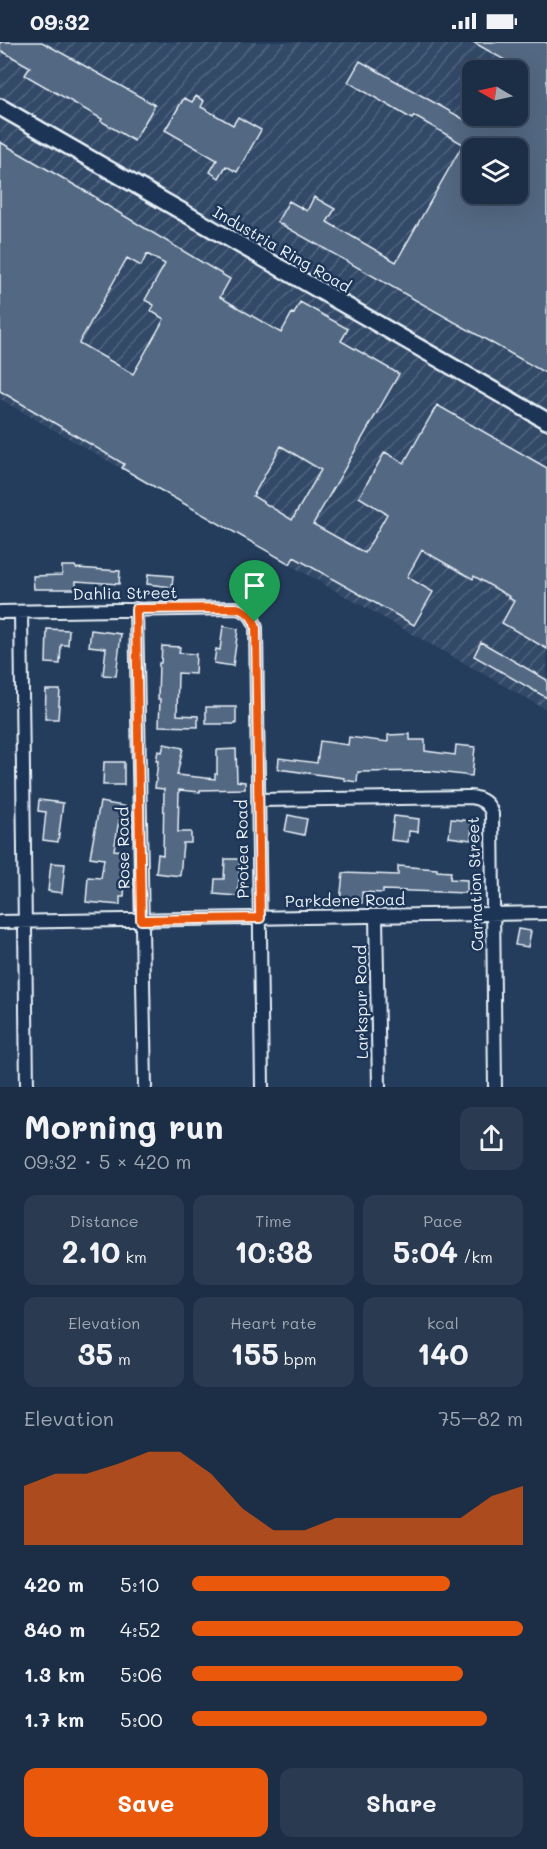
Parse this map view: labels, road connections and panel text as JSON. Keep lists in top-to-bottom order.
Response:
{
  "streets": {
    "street": [
      "Industria Ring Road",
      "Dahlia Street",
      "Rose Road",
      "Protea Road",
      "Carnation Street",
      "Parkdene Road",
      "Larkspur Road"
    ]
  },
  "crossings": [
    ["Dahlia Street", "Rose Road"],
    ["Dahlia Street", "Protea Road"],
    ["Rose Road", "Parkdene Road"],
    ["Protea Road", "Carnation Street"],
    ["Protea Road", "Parkdene Road"],
    ["Carnation Street", "Parkdene Road"],
    ["Parkdene Road", "Larkspur Road"]
  ],
  "north": "left",
  "page": {
    "status": "09:32",
    "heading": ["Morning run", "09:32 · 5 × 420 m"],
    "stats": [
      ["Distance", "2.10 km"],
      ["Time", "10:38"],
      ["Pace", "5:04 /km"],
      ["Elevation", "35 m"],
      ["Heart rate", "155 bpm"],
      ["kcal", "140"]
    ],
    "chart": ["Elevation", "75–82 m"],
    "list": [
      {
        "name": "420 m",
        "note": "5:10"
      },
      {
        "name": "840 m",
        "note": "4:52"
      },
      {
        "name": "1.3 km",
        "note": "5:06"
      },
      {
        "name": "1.7 km",
        "note": "5:00"
      }
    ],
    "buttons": ["Save", "Share"]
  }
}
